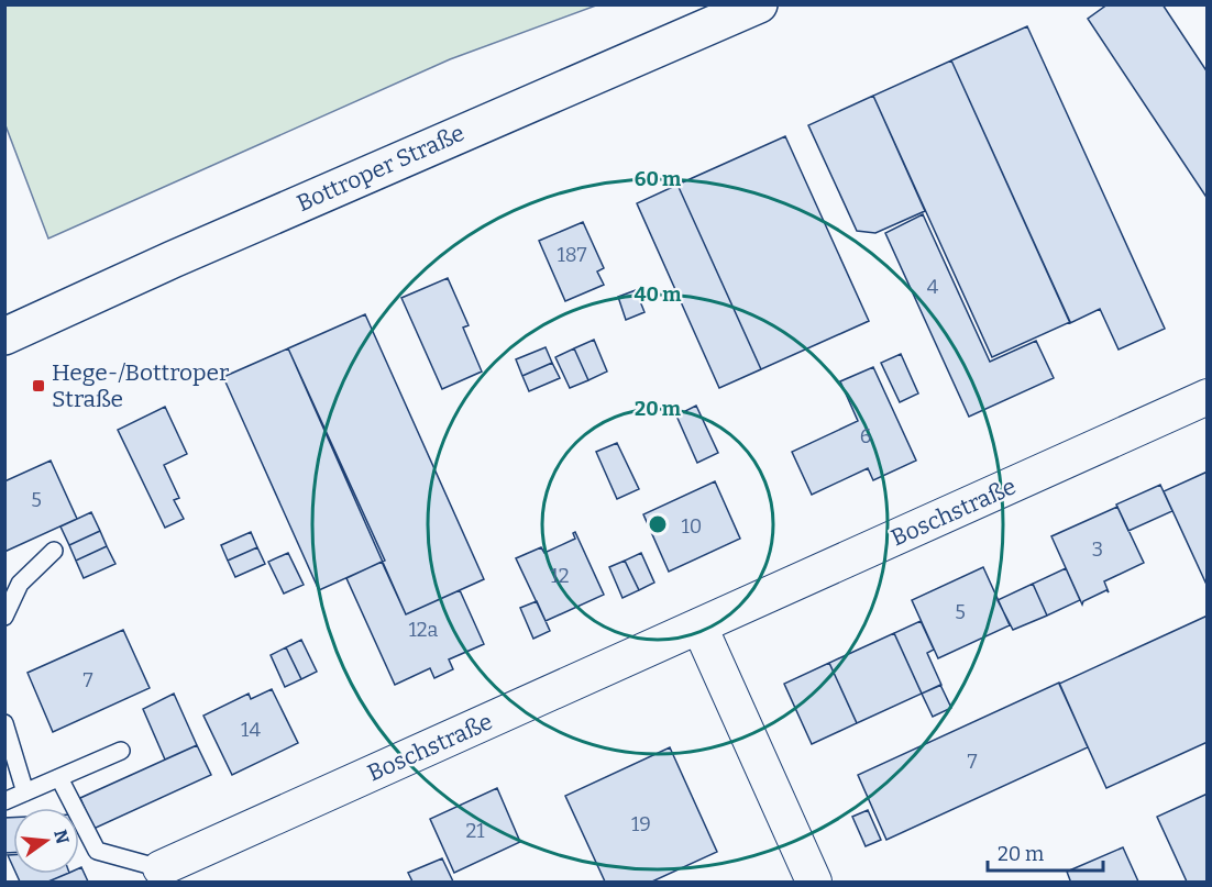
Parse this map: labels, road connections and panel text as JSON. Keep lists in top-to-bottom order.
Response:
{
  "streets": {
    "main road": ["Bottroper Straße"],
    "street": ["Boschstraße"]
  },
  "places": {
    "transit": ["Hege-/Bottroper Straße"]
  },
  "house_numbers": [
    "187",
    "4",
    "6",
    "5",
    "10",
    "3",
    "12",
    "5",
    "12a",
    "7",
    "14",
    "7",
    "19",
    "21"
  ],
  "scale_bar": "20 m",
  "north": "right",
  "rings": ["60 m", "40 m", "20 m"]
}
